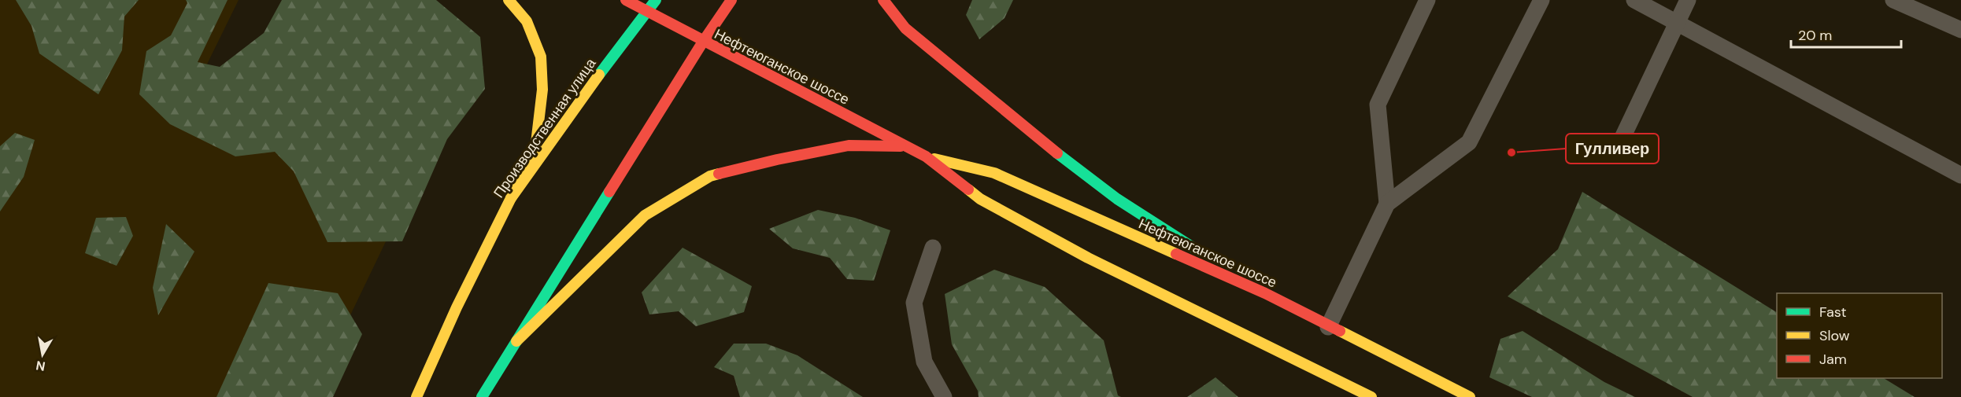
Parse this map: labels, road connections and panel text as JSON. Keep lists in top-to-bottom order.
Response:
{
  "streets": {
    "main road": ["Нефтеюганское шоссе", "Производственная улица"]
  },
  "crossings": [
    ["Нефтеюганское шоссе", "Производственная улица"]
  ],
  "places": ["Гулливер"],
  "legend": ["Fast", "Slow", "Jam"],
  "scale_bar": "20 m",
  "north": "bottom"
}
